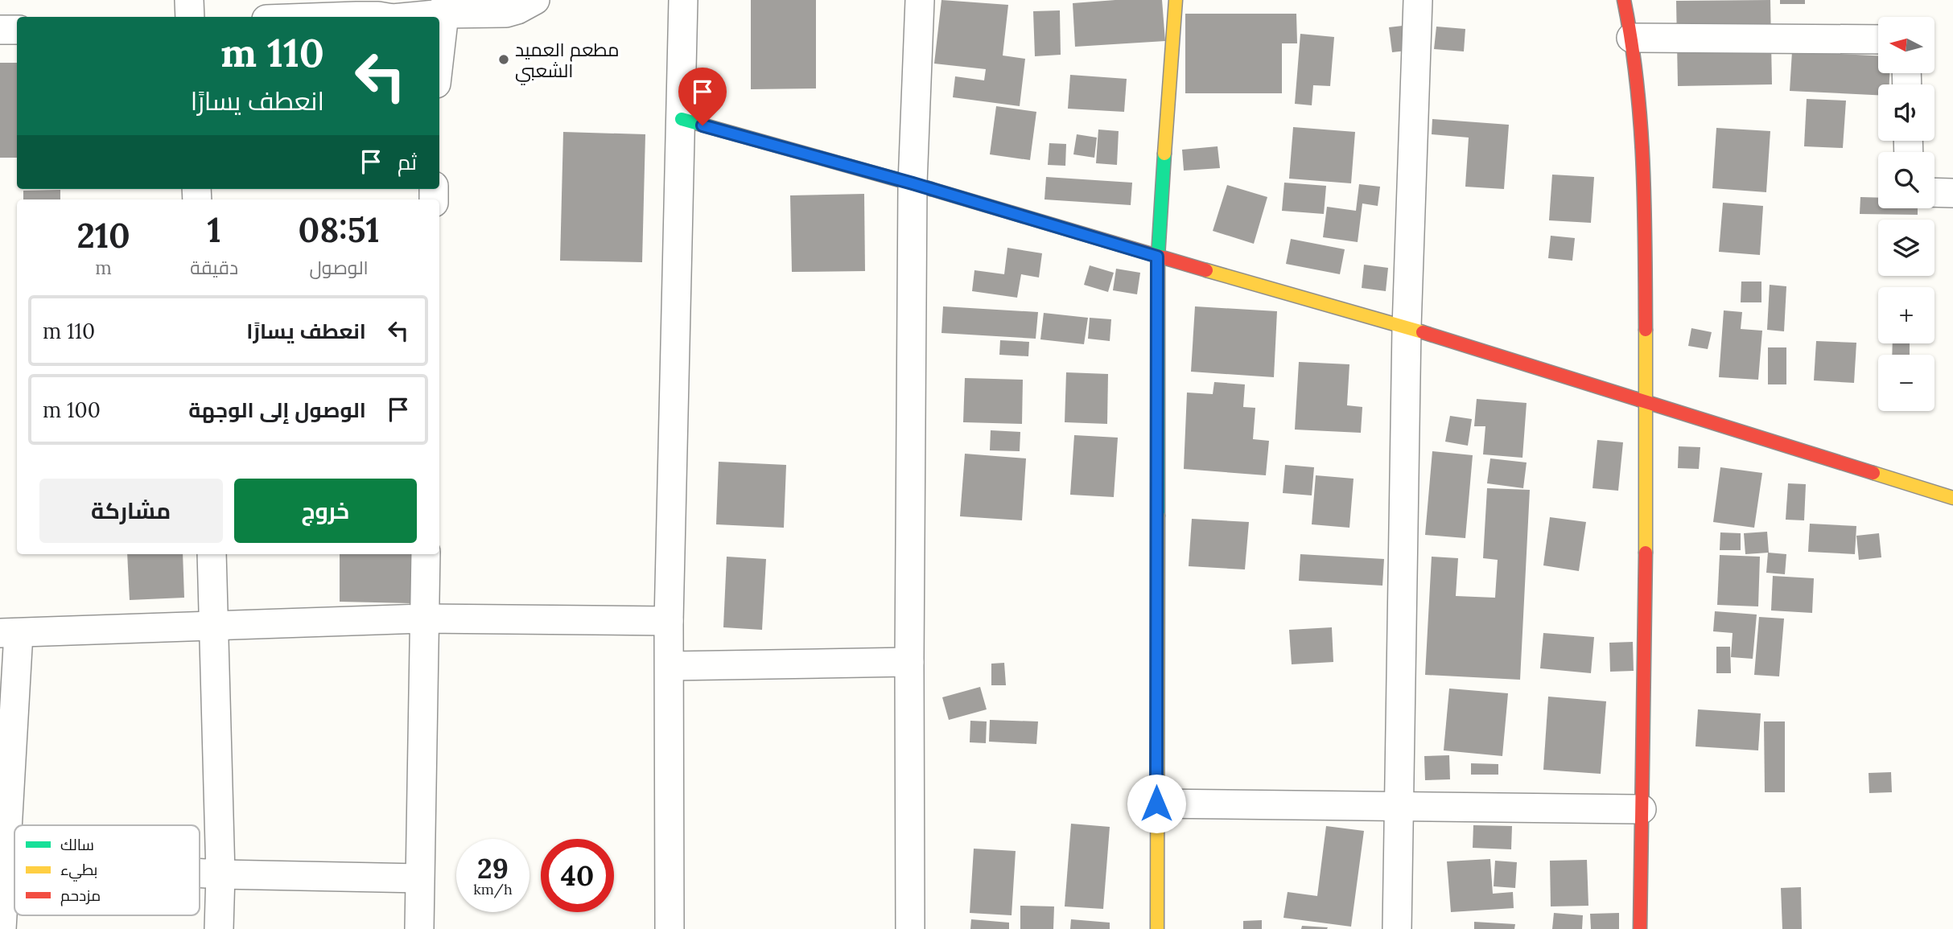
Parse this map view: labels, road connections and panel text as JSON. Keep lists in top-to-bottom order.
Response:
{
  "places": ["مطعم العميد الشعبي"],
  "legend": ["سالك", "بطيء", "مزدحم"],
  "north": "left",
  "page": {
    "map_buttons": ["+", "−"],
    "turn": ["110 m", "انعطف يسارًا"],
    "then": "ثم",
    "eta": [
      "08:51",
      "الوصول",
      "1",
      "دقيقة",
      "210",
      "m"
    ],
    "list": [
      {
        "name": "انعطف يسارًا",
        "value": "110 m"
      },
      {
        "name": "الوصول إلى الوجهة",
        "value": "100 m"
      }
    ],
    "buttons": ["خروج", "مشاركة"],
    "speed": "29 km/h",
    "limit": "40"
  }
}
